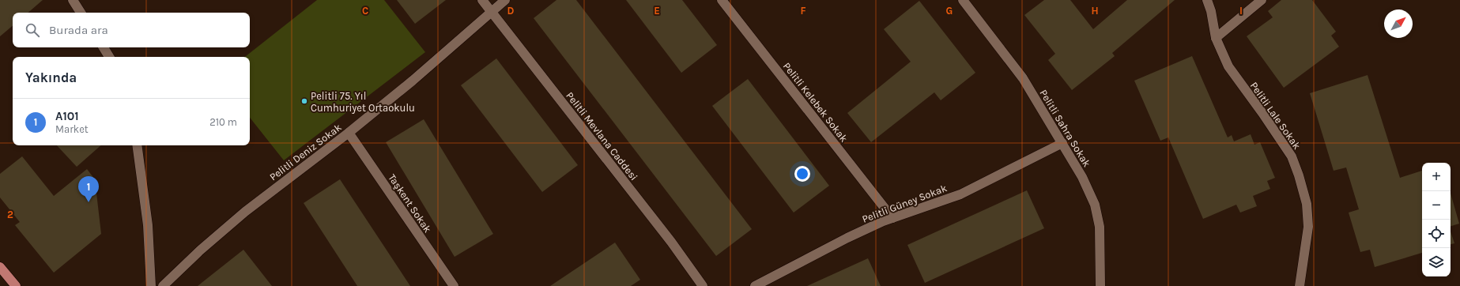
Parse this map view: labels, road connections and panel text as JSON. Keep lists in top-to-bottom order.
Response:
{
  "streets": {
    "street": [
      "Pelitli Kelebek Sokak",
      "Pelitli Lale Sokak",
      "Pelitli Sahra Sokak",
      "Pelitli Mevlana Caddesi",
      "Pelitli Deniz Sokak",
      "Taşkent Sokak",
      "Pelitli Güney Sokak"
    ]
  },
  "crossings": [
    ["Pelitli Kelebek Sokak", "Pelitli Güney Sokak"],
    ["Pelitli Sahra Sokak", "Pelitli Güney Sokak"],
    ["Pelitli Mevlana Caddesi", "Pelitli Deniz Sokak"],
    ["Pelitli Deniz Sokak", "Taşkent Sokak"]
  ],
  "places": ["Pelitli 75. Yıl Cumhuriyet Ortaokulu"],
  "north": "top right",
  "page": {
    "search": "Burada ara",
    "heading": "Yakında",
    "list": [
      {
        "mark": "1",
        "name": "A101",
        "note": "Market",
        "value": "210 m"
      }
    ],
    "map_buttons": ["+", "−"],
    "pins": "1"
  },
  "grid": {
    "columns": [
      "C",
      "D",
      "E",
      "F",
      "G",
      "H",
      "I"
    ],
    "rows": ["2"]
  }
}
